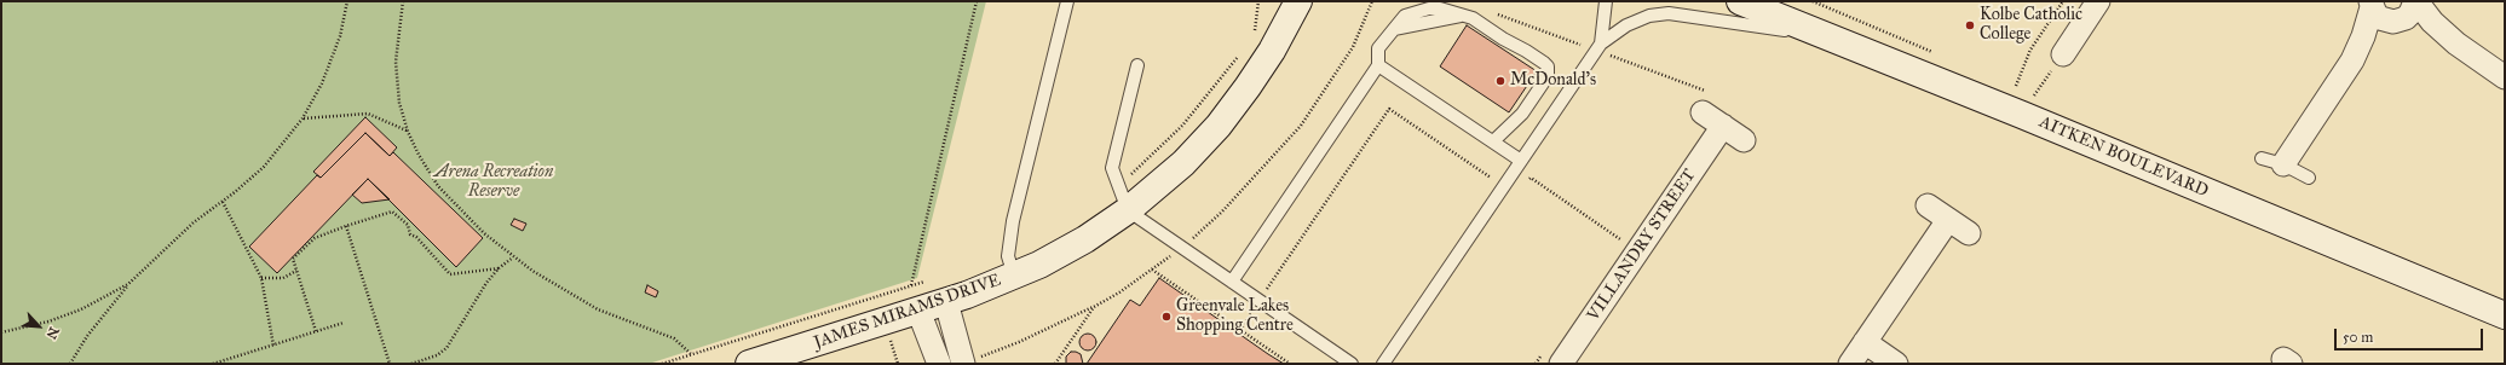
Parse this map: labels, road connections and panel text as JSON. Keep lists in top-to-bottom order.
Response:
{
  "streets": {
    "main road": ["AITKEN BOULEVARD", "JAMES MIRAMS DRIVE"],
    "street": ["VILLANDRY STREET"]
  },
  "parks": ["Arena Recreation Reserve"],
  "places": ["Kolbe Catholic College", "McDonald's", "Greenvale Lakes Shopping Centre"],
  "scale_bar": "50 m",
  "north": "bottom right"
}
